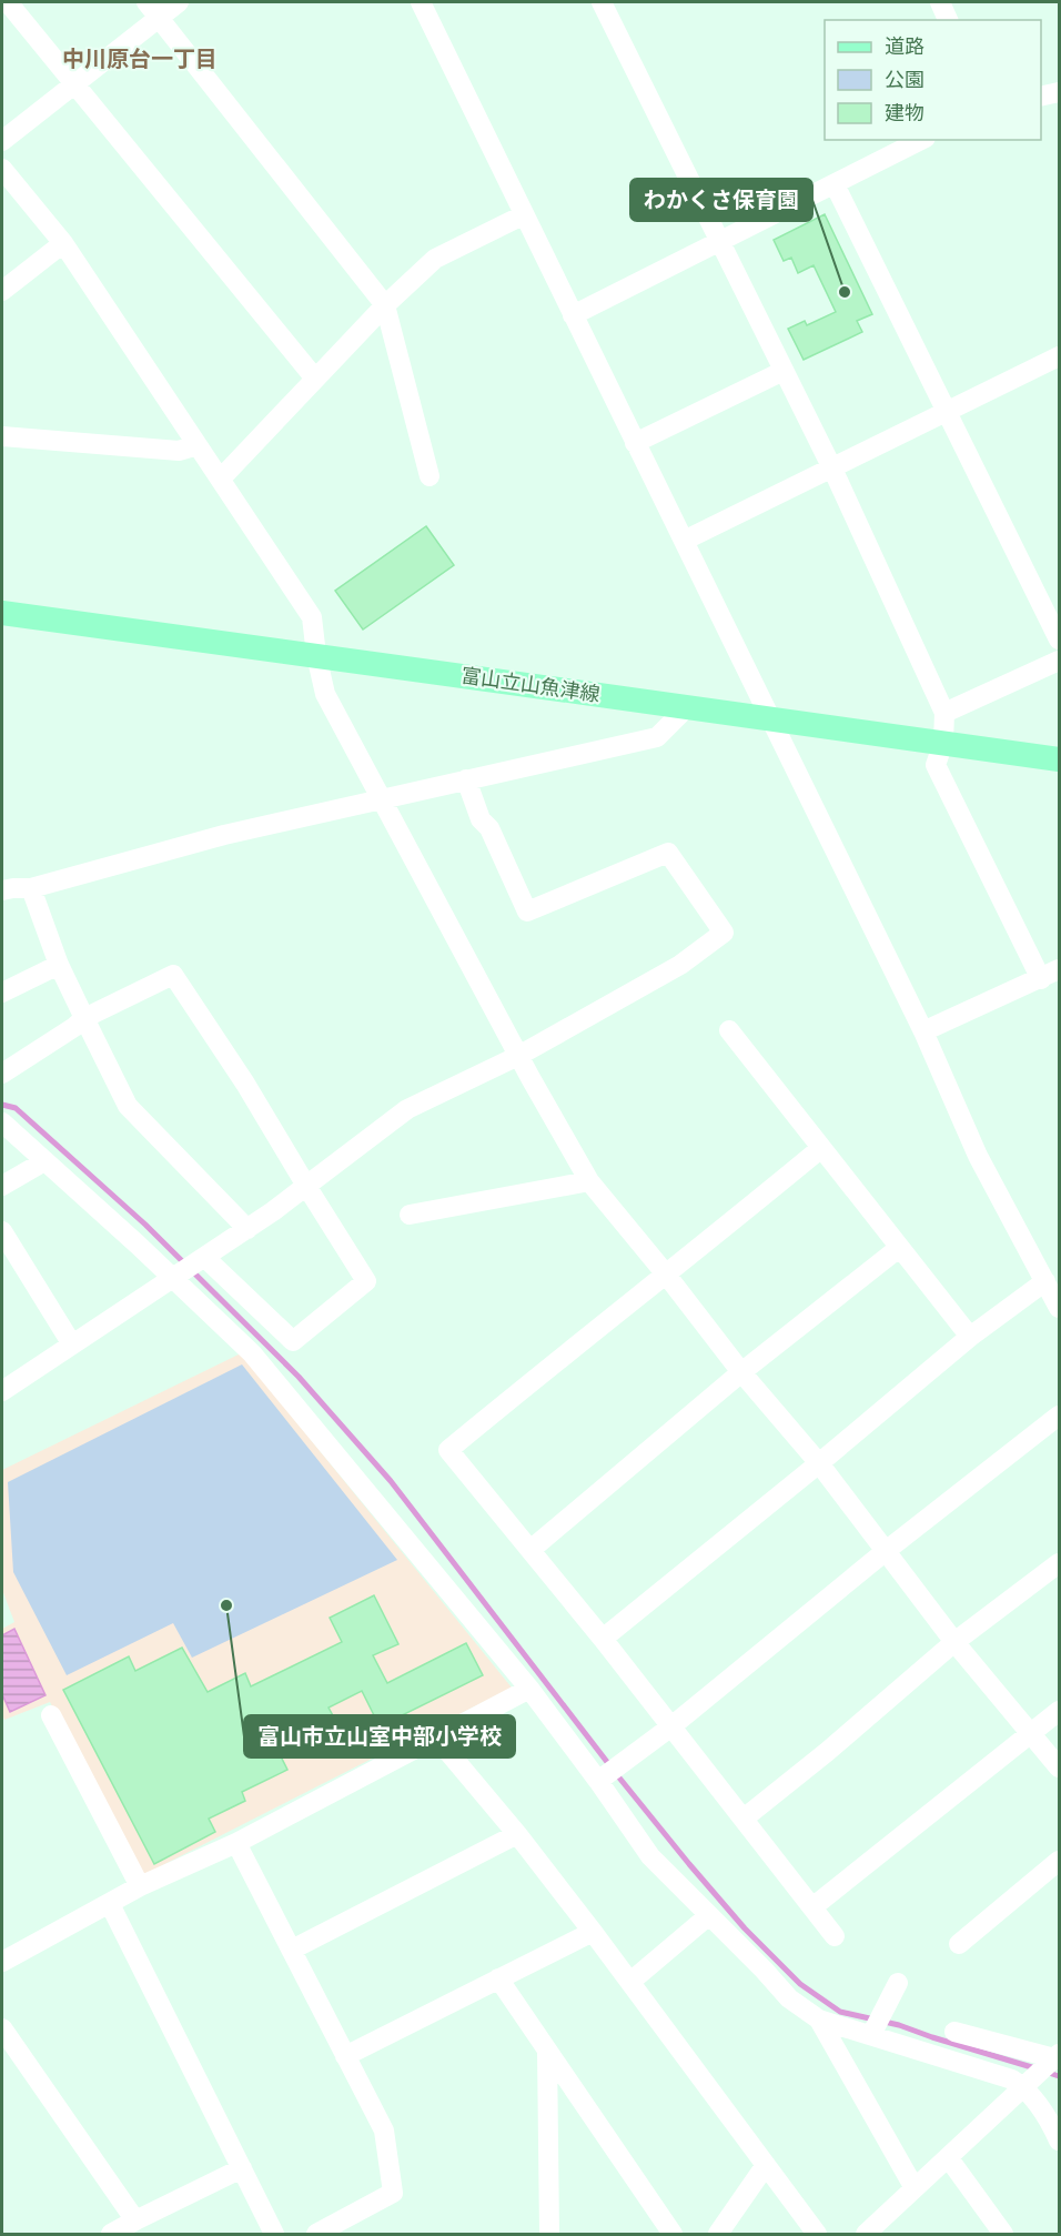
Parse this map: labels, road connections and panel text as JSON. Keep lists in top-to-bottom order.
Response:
{
  "streets": {
    "main road": ["富山立山魚津線"]
  },
  "districts": ["中川原台一丁目"],
  "places": ["わかくさ保育園", "富山市立山室中部小学校"],
  "legend": ["道路", "公園", "建物"]
}
